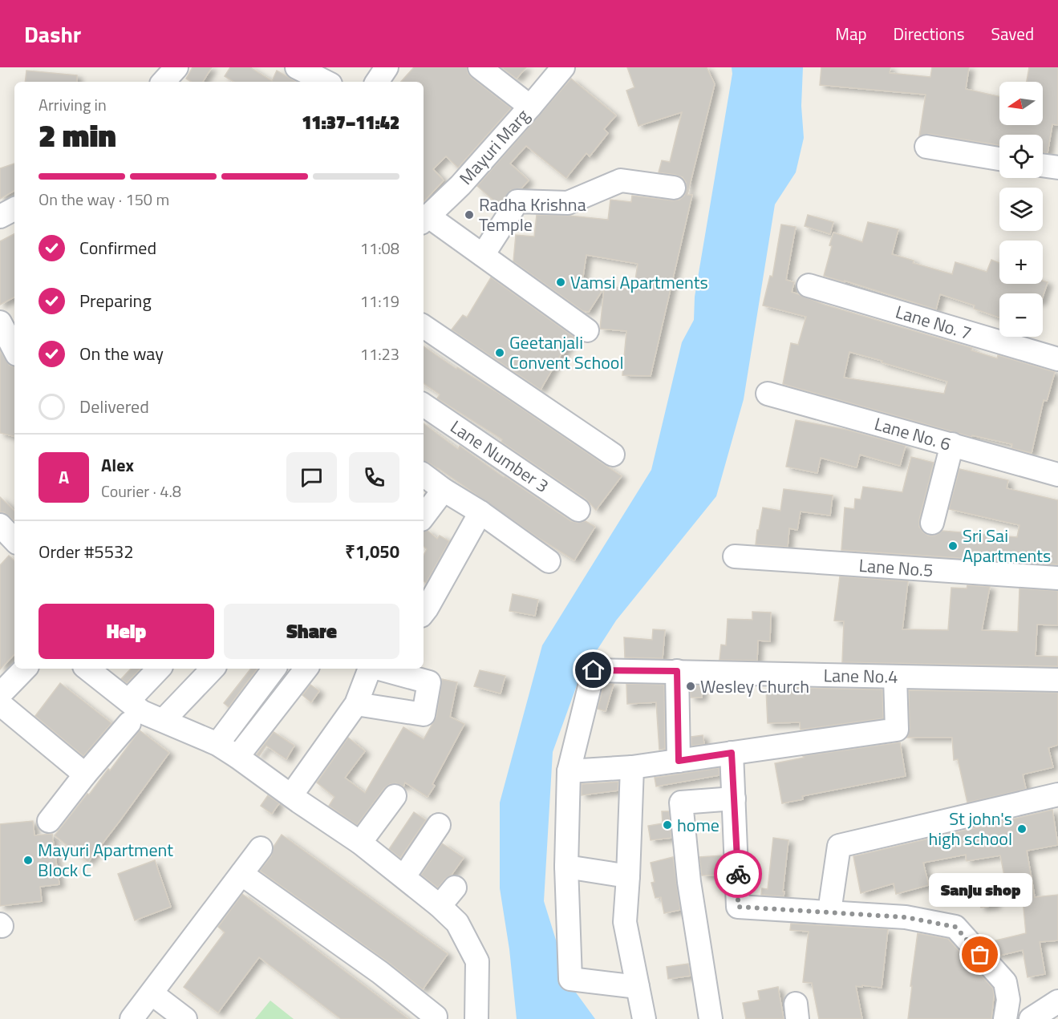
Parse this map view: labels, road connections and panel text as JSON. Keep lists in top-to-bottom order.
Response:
{
  "streets": {
    "street": [
      "Mayuri Marg",
      "Lane No. 7",
      "Lane No. 6",
      "Lane Number 3",
      "Lane No.5",
      "Lane No.4"
    ]
  },
  "places": [
    "Radha Krishna Temple",
    "Vamsi Apartments",
    "Geetanjali Convent School",
    "Sri Sai Apartments",
    "Wesley Church",
    "home",
    "St john's high school",
    "Mayuri Apartment Block C",
    "Sanju shop"
  ],
  "north": "left",
  "page": {
    "header": "Dashr",
    "nav": ["Map", "Directions", "Saved"],
    "map_buttons": ["+", "−"],
    "heading": ["2 min", "Arriving in", "11:37–11:42"],
    "panel": [
      "Alex",
      "Courier · 4.8",
      "Order #5532",
      "₹1,050"
    ],
    "bar": "On the way · 150 m",
    "list": [
      ["Confirmed", "11:08"],
      ["Preparing", "11:19"],
      ["On the way", "11:23"],
      "Delivered"
    ],
    "round": "A",
    "buttons": ["Help", "Share"],
    "bubble": "Sanju shop"
  }
}
